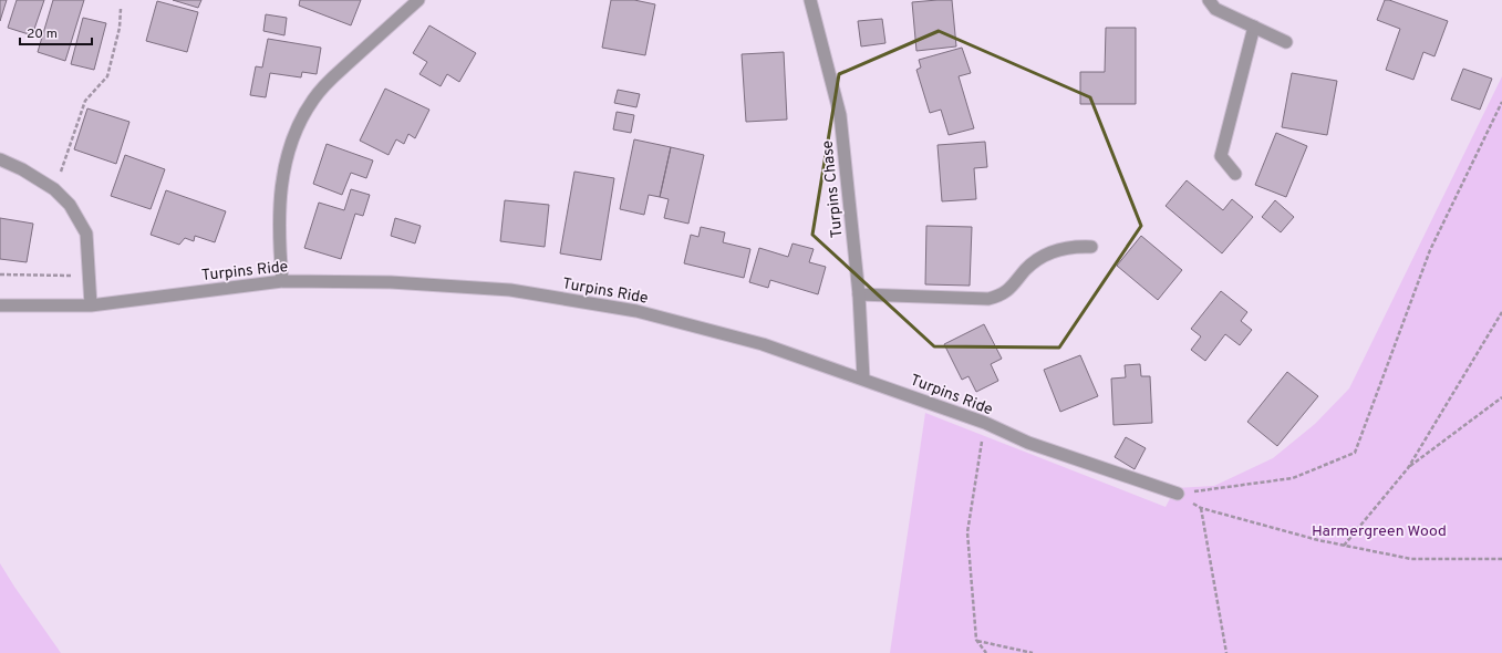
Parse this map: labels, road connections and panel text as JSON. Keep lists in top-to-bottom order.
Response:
{
  "streets": {
    "street": ["Turpins Chase", "Turpins Ride"]
  },
  "crossings": [
    ["Turpins Chase", "Turpins Ride"]
  ],
  "parks": ["Harmergreen Wood"],
  "scale_bar": "20 m"
}
